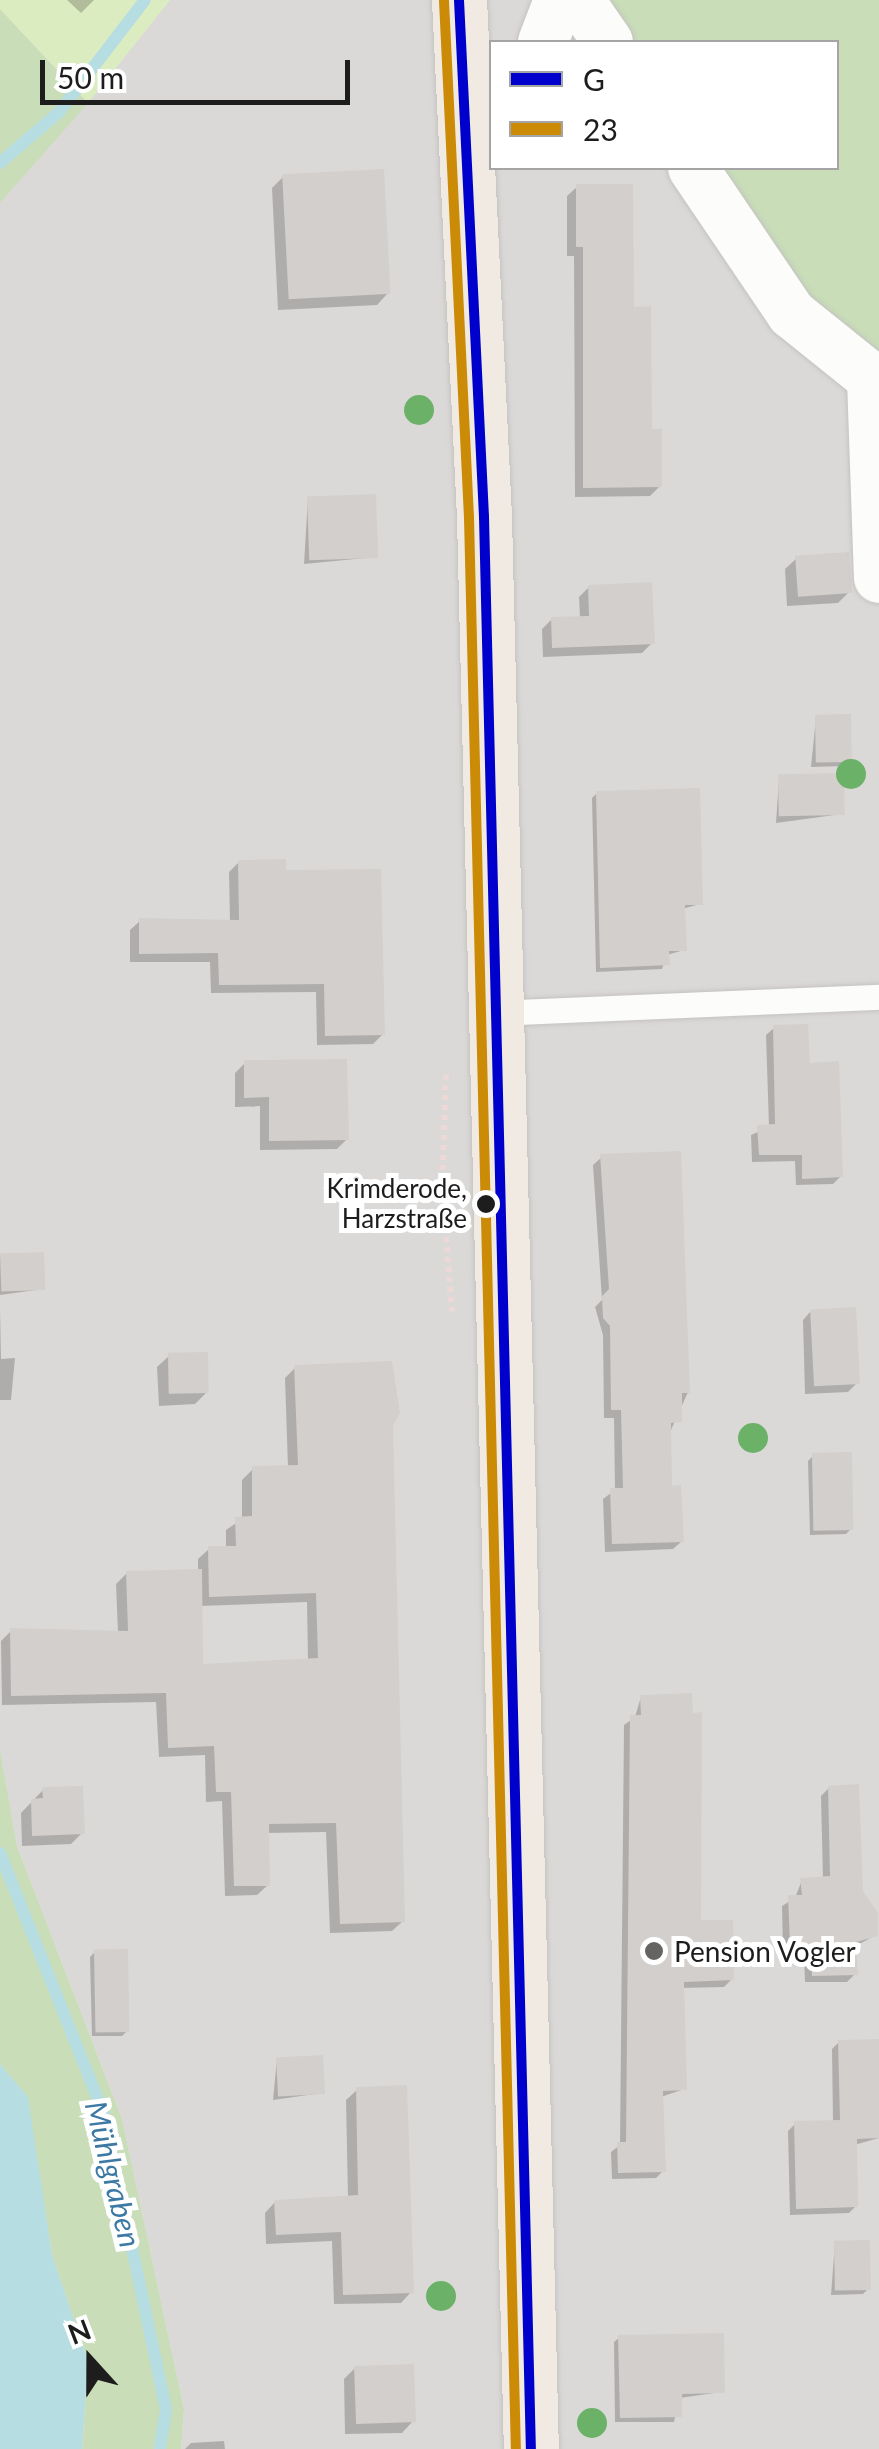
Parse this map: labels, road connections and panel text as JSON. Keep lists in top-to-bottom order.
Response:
{
  "water": ["Mühlgraben"],
  "places": ["Krimderode, Harzstraße", "Pension Vogler"],
  "lines": ["transit line G", "transit line 23"],
  "legend": ["G", "23"],
  "scale_bar": "50 m",
  "north": "top"
}
